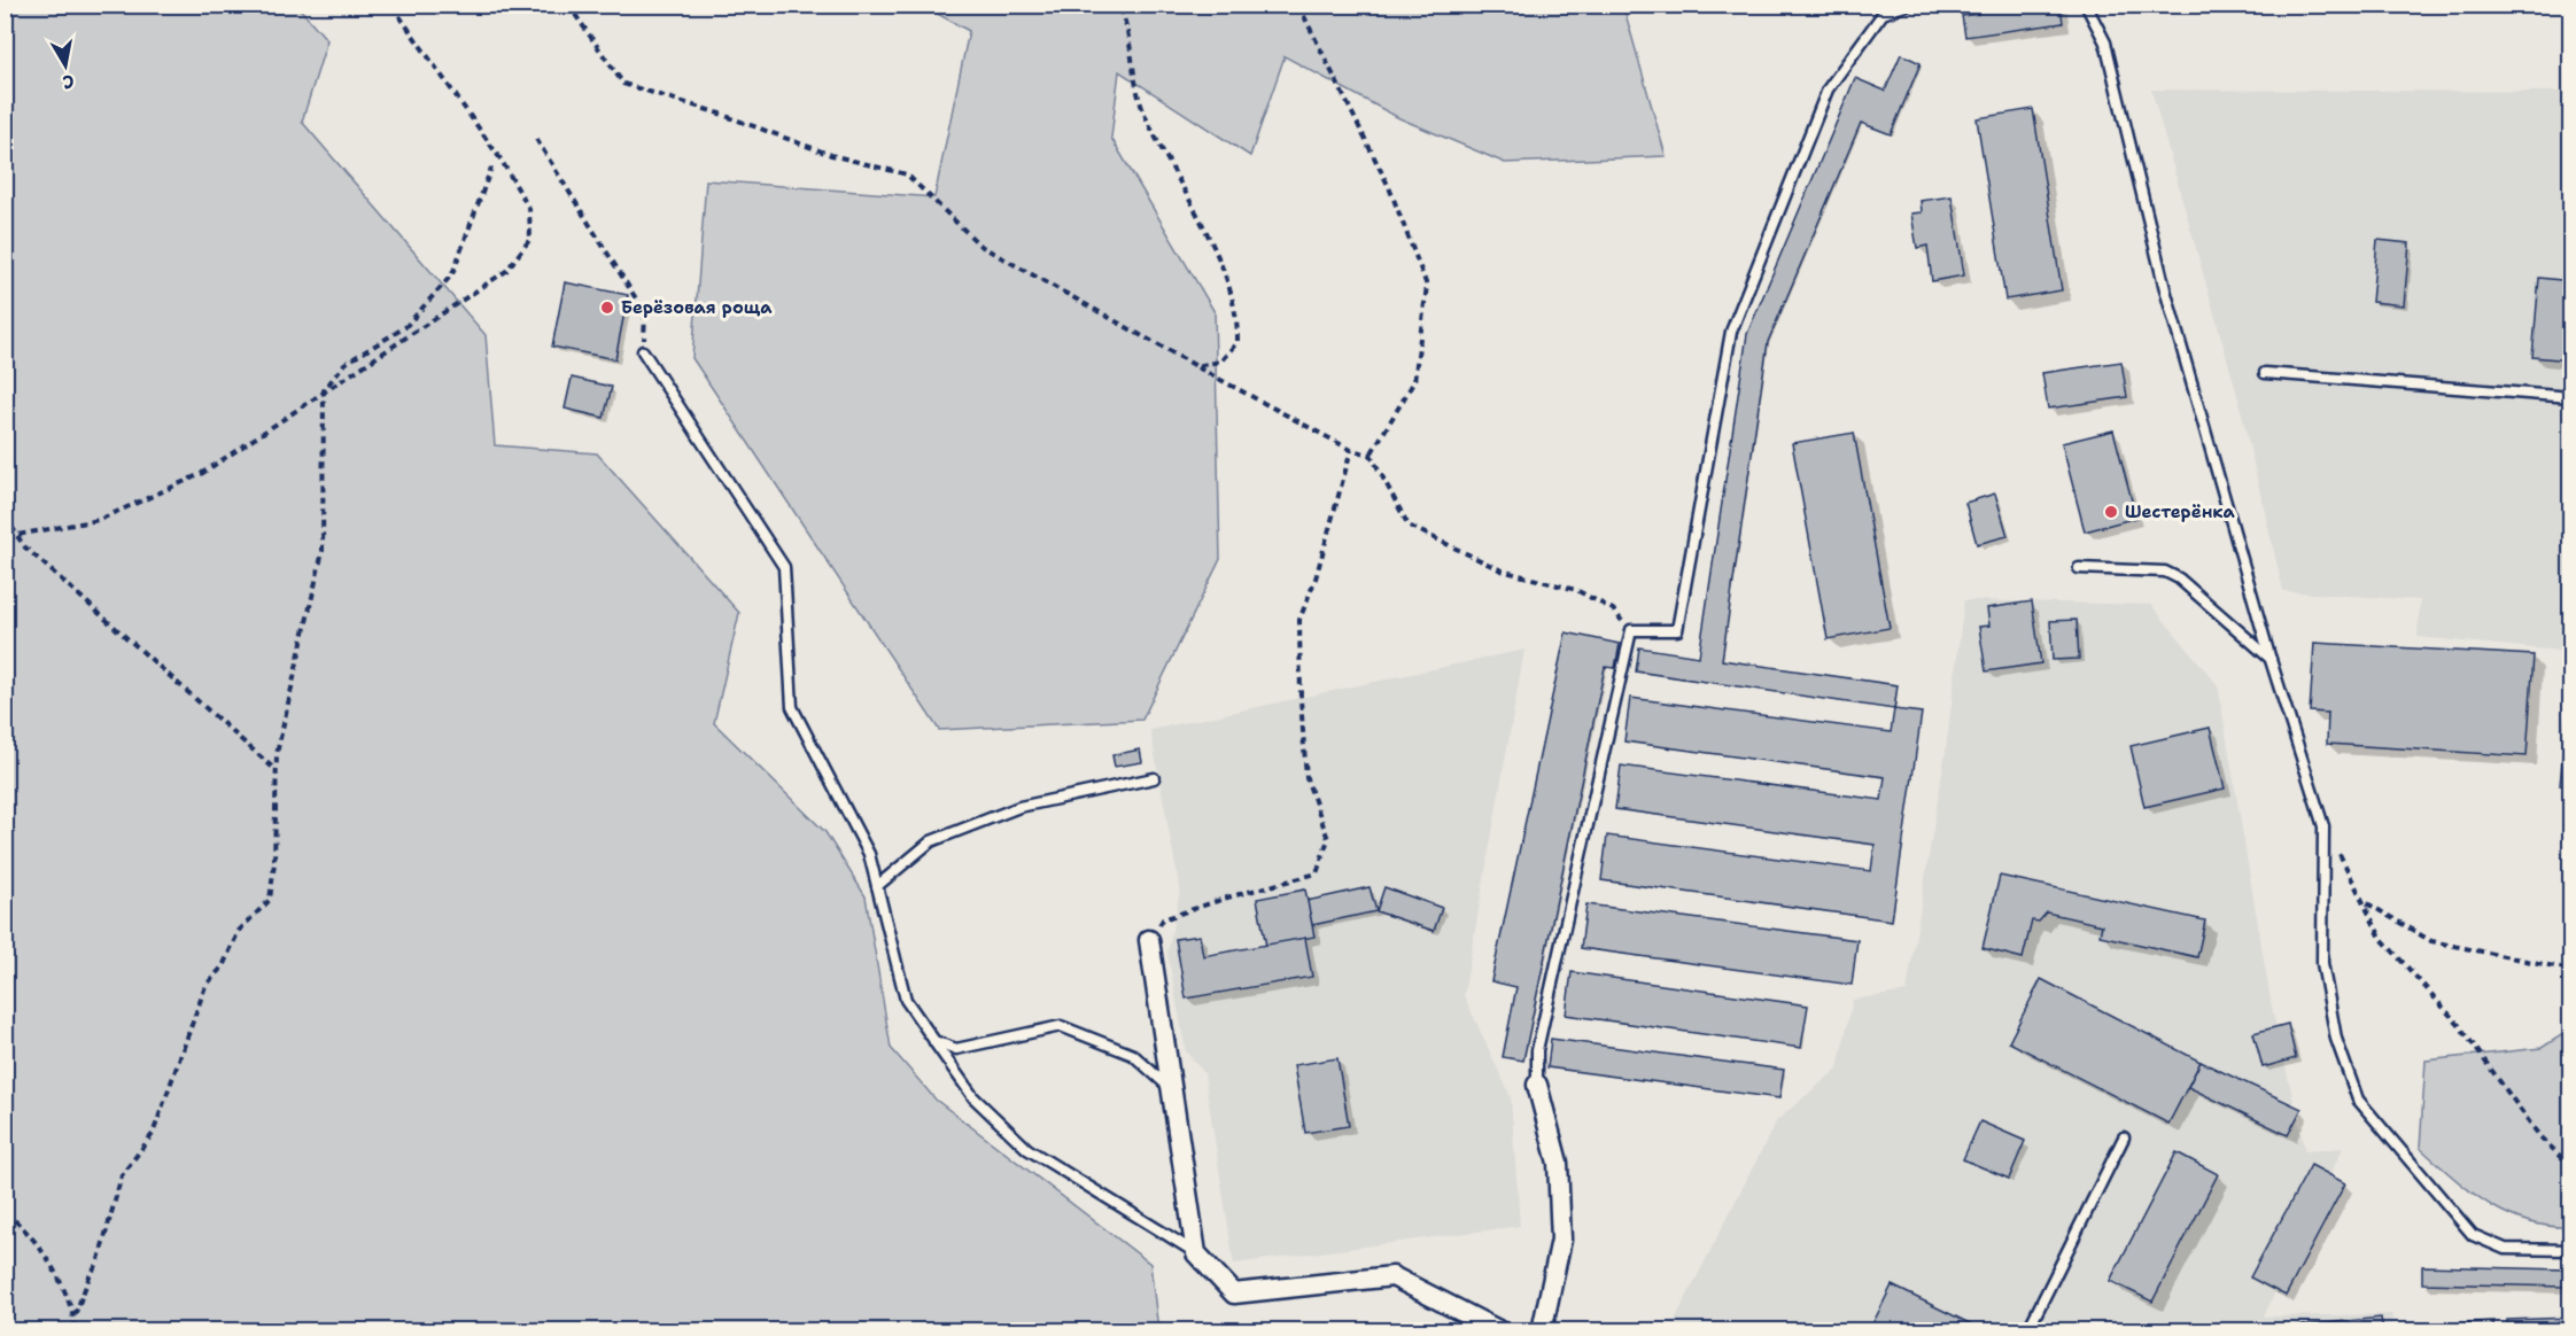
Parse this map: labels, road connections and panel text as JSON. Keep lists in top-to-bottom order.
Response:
{
  "places": ["Берёзовая роща", "Шестерёнка"],
  "north": "bottom"
}
